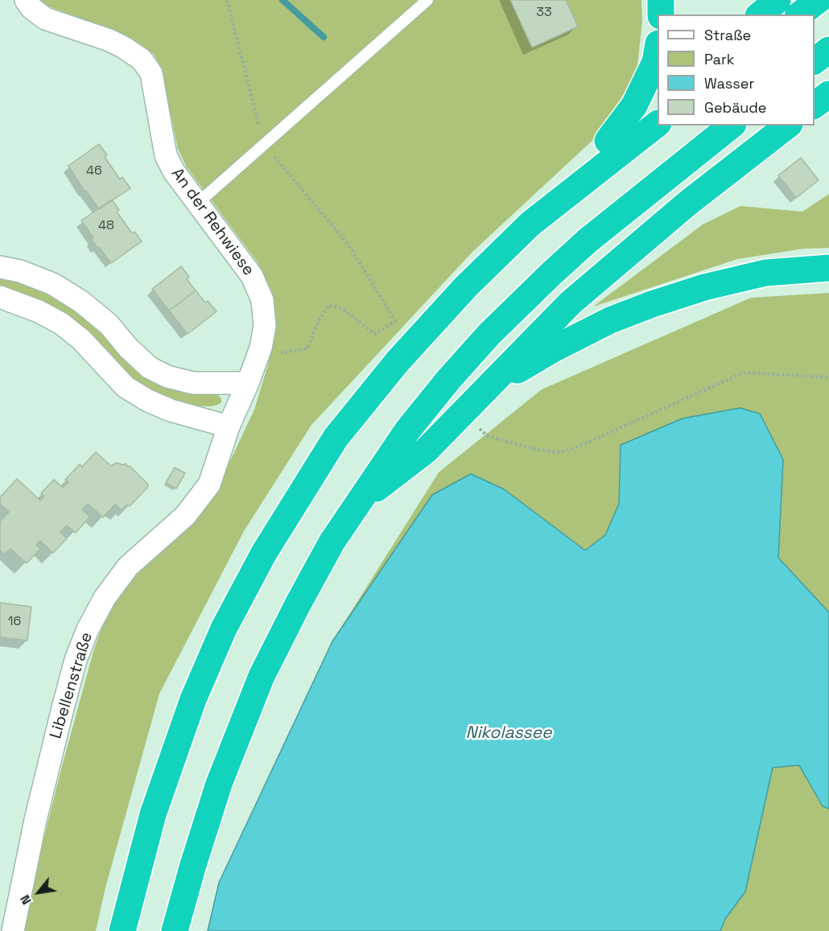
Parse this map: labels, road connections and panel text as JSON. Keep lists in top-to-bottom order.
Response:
{
  "streets": {
    "street": ["An der Rehwiese", "Libellenstraße"]
  },
  "crossings": [
    ["An der Rehwiese", "Libellenstraße"]
  ],
  "water": ["Nikolassee"],
  "house_numbers": [
    "33",
    "46",
    "48",
    "16"
  ],
  "legend": [
    "Straße",
    "Park",
    "Wasser",
    "Gebäude"
  ],
  "north": "bottom left"
}
